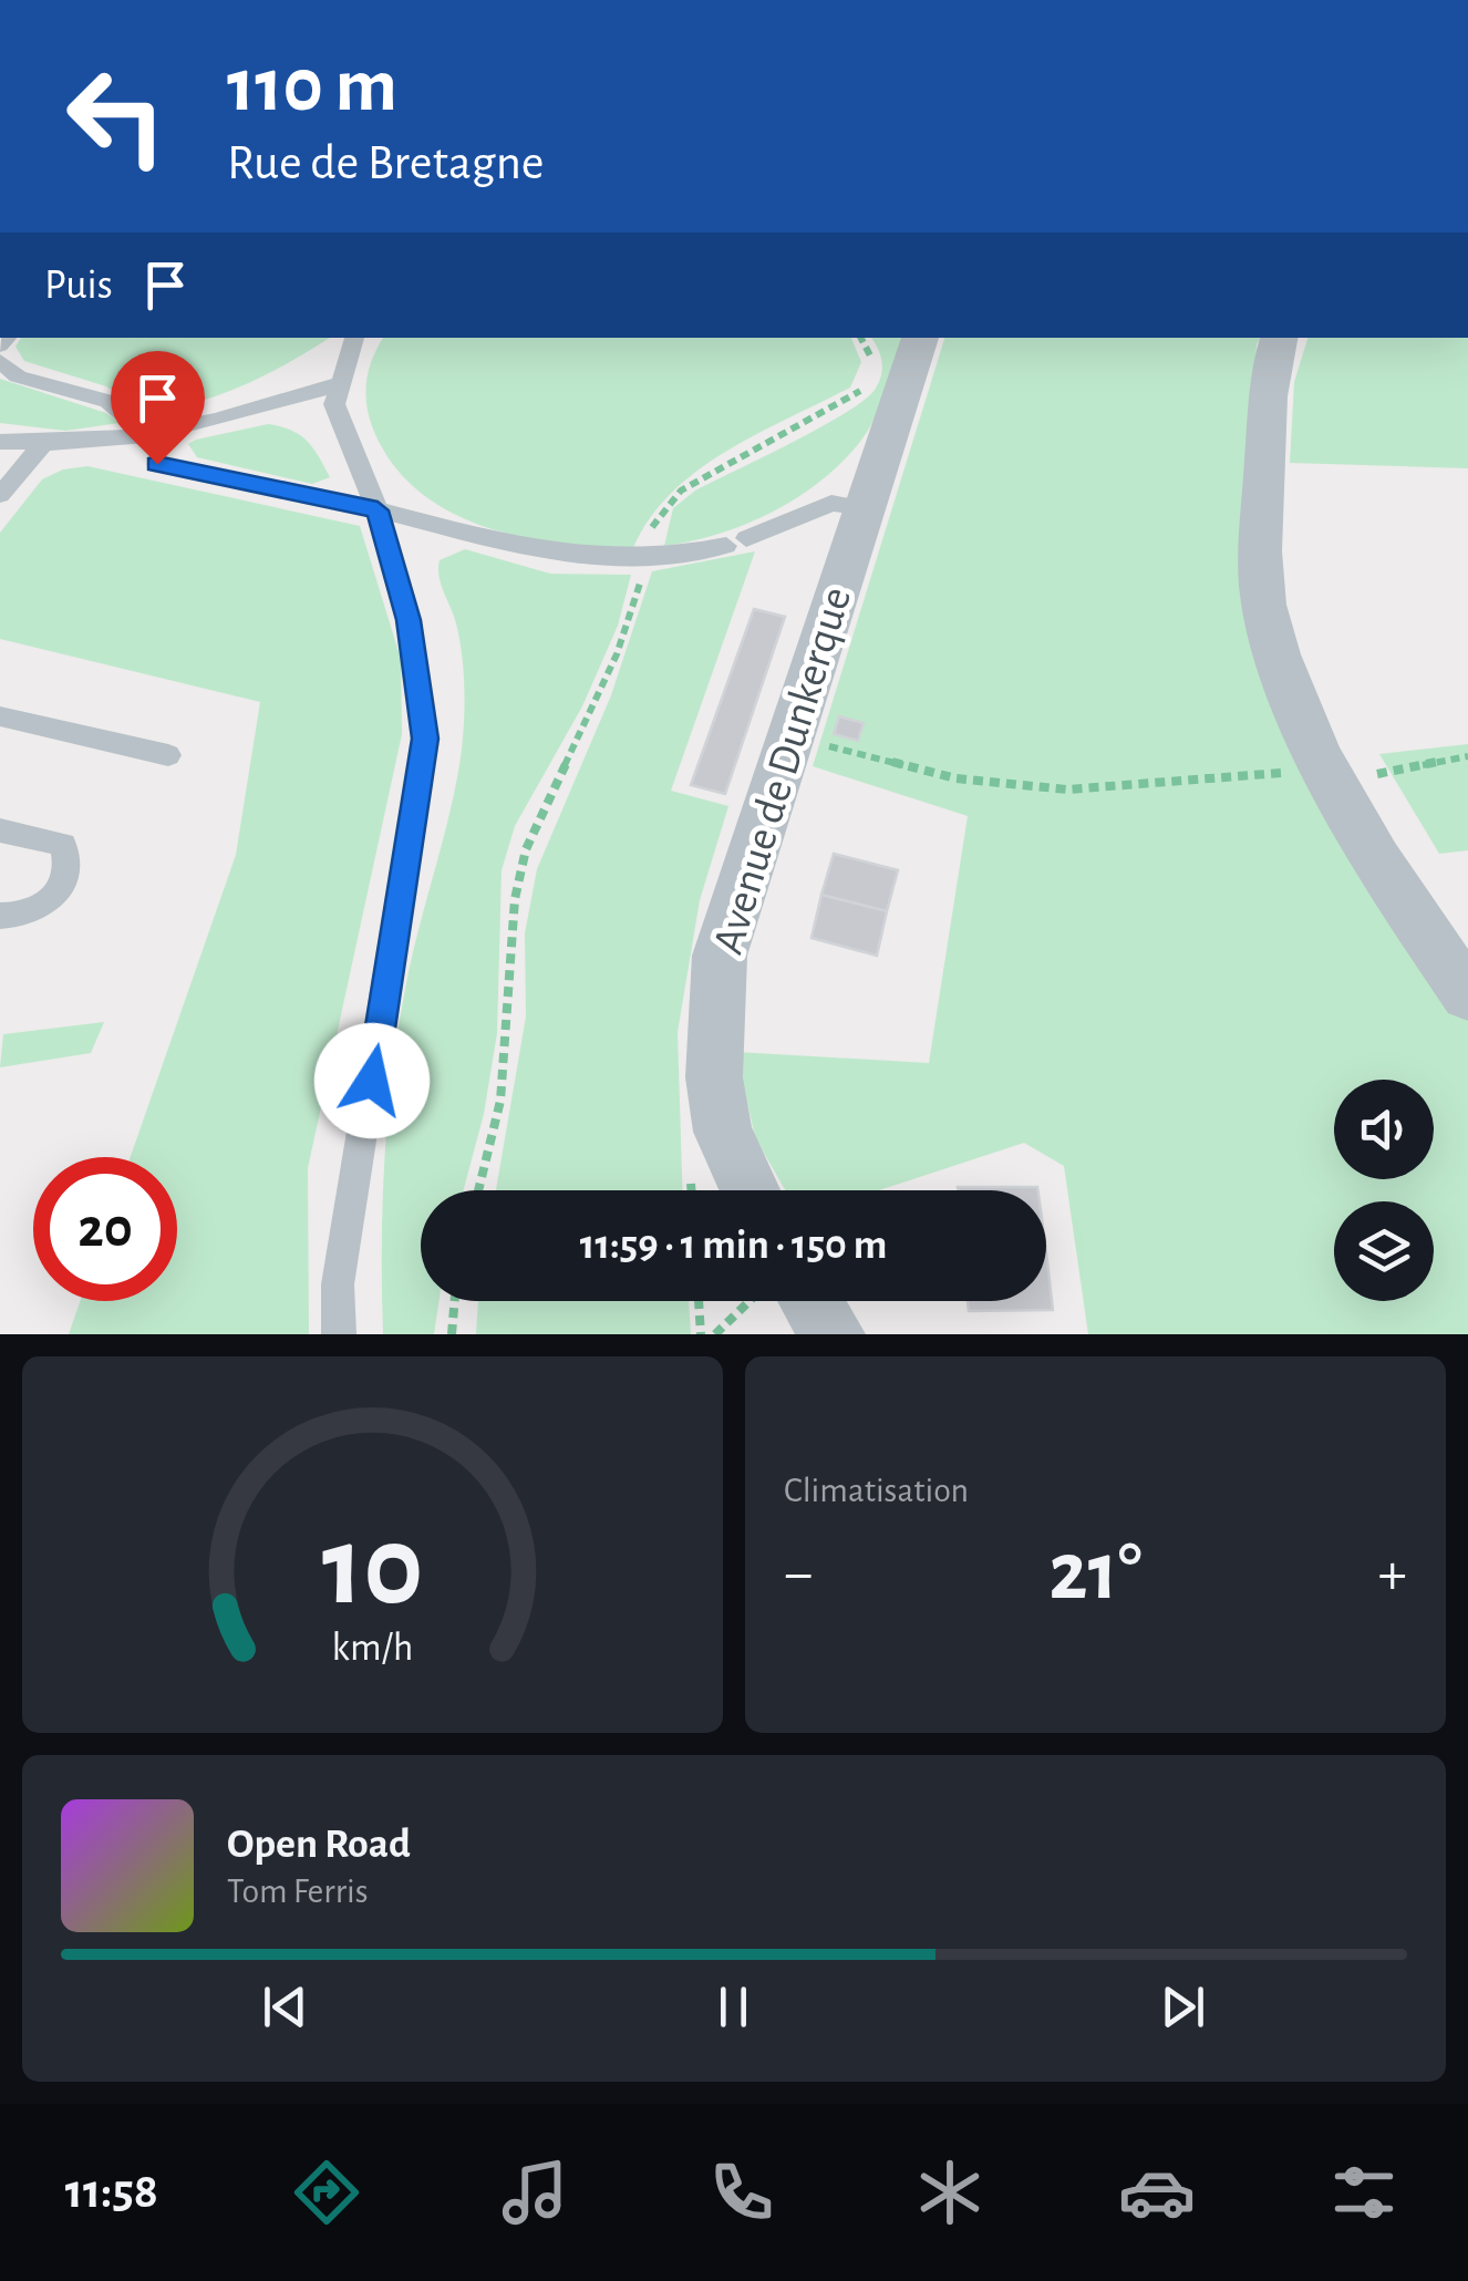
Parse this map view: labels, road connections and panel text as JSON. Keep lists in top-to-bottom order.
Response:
{
  "streets": {
    "street": ["Avenue de Dunkerque"]
  },
  "page": {
    "turn": ["110 m", "Rue de Bretagne"],
    "then": "Puis",
    "limit": "20",
    "trip": "11:59 · 1 min · 150 m",
    "tile": "Climatisation",
    "heat": ["−", "21°", "+"],
    "song": ["Open Road", "Tom Ferris"],
    "tabs": "11:58",
    "gauge": ["10", "km/h"]
  }
}
